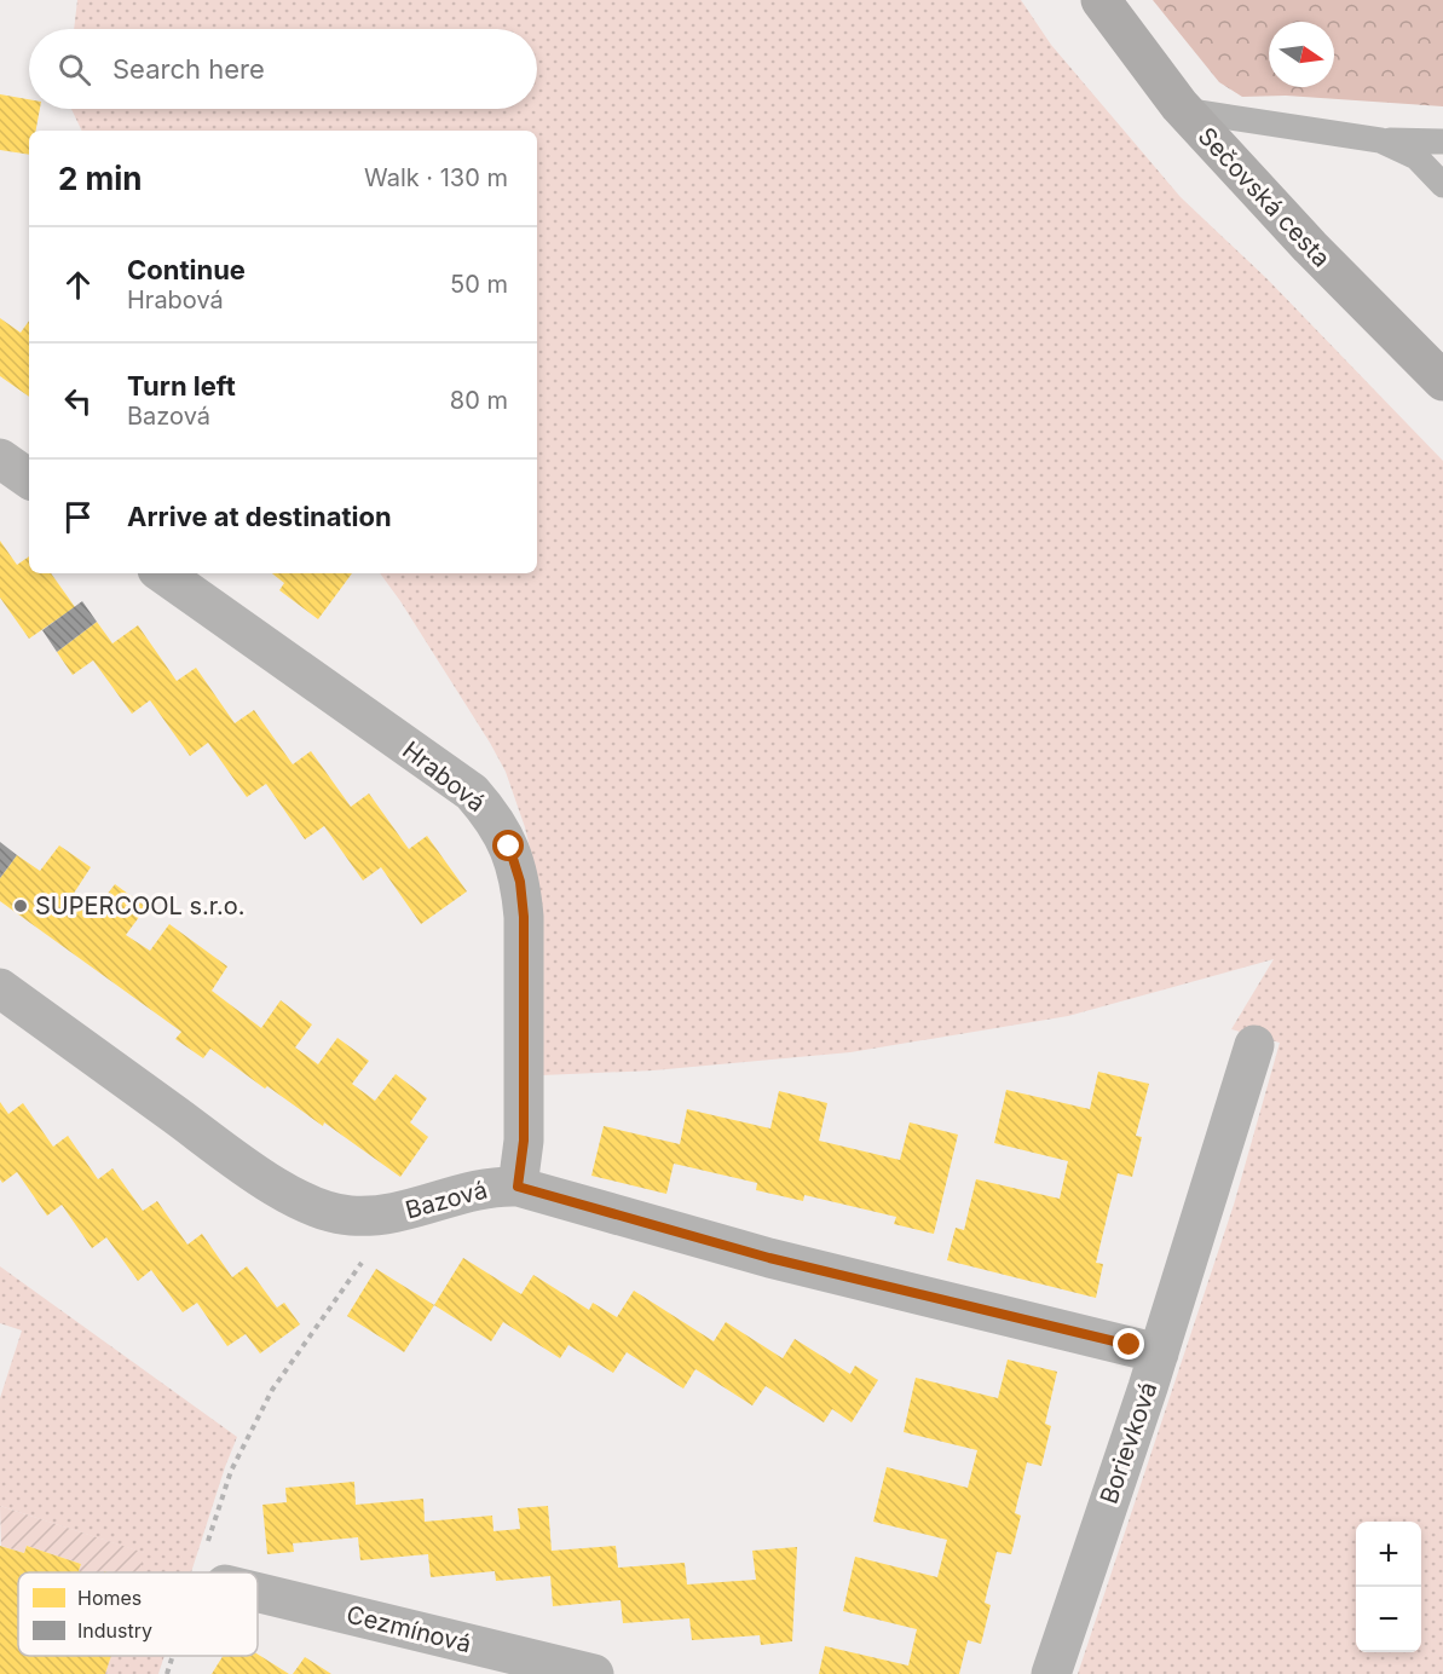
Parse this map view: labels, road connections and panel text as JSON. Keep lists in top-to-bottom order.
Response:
{
  "streets": {
    "main road": ["Sečovská cesta"],
    "street": [
      "Hrabová",
      "Bazová",
      "Borievková",
      "Cezmínová"
    ]
  },
  "crossings": [
    ["Hrabová", "Bazová"],
    ["Bazová", "Borievková"]
  ],
  "places": ["SUPERCOOL s.r.o."],
  "legend": ["Homes", "Industry"],
  "north": "right",
  "page": {
    "search": "Search here",
    "heading": ["2 min", "Walk · 130 m"],
    "list": [
      ["Continue", "Hrabová", "50 m"],
      ["Turn left", "Bazová", "80 m"],
      "Arrive at destination"
    ],
    "map_buttons": ["+", "−"]
  }
}
